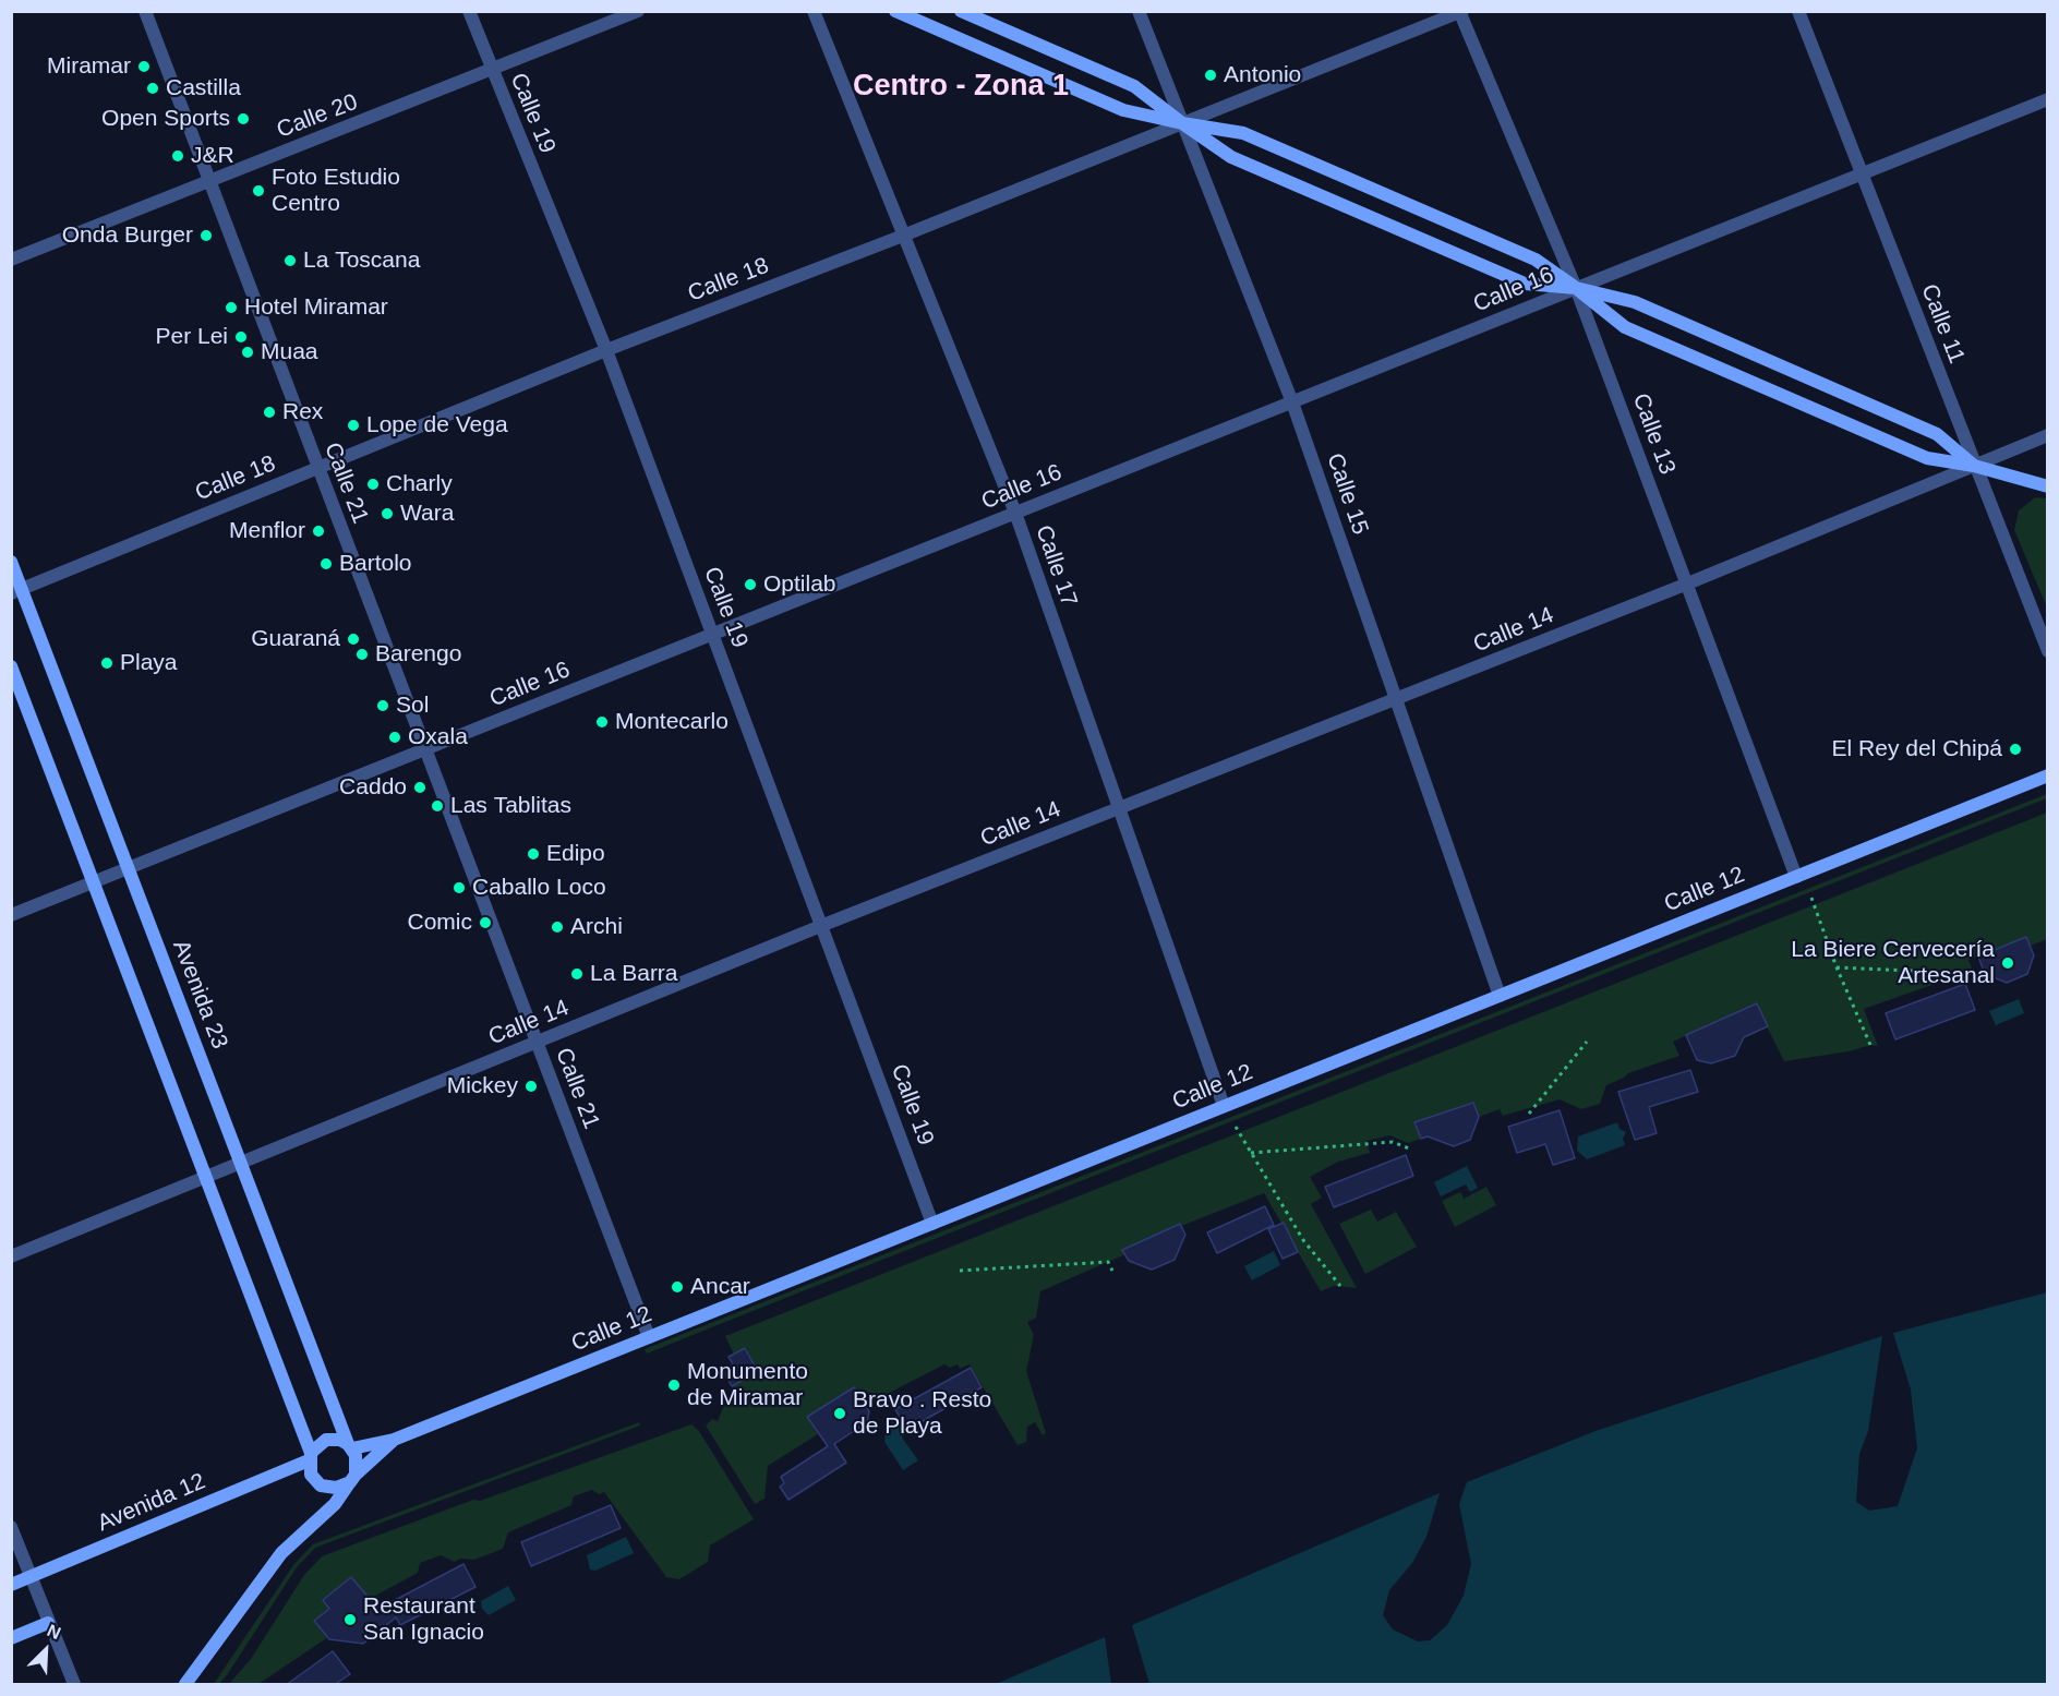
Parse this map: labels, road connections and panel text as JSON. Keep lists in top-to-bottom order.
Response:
{
  "streets": {
    "main road": ["Calle 12", "Avenida 23", "Avenida 12"],
    "street": [
      "Calle 19",
      "Calle 20",
      "Calle 18",
      "Calle 16",
      "Calle 11",
      "Calle 13",
      "Calle 21",
      "Calle 15",
      "Calle 17",
      "Calle 14"
    ]
  },
  "crossings": [
    ["Calle 19", "Calle 20"],
    ["Calle 19", "Calle 18"],
    ["Calle 19", "Calle 16"],
    ["Calle 19", "Calle 14"],
    ["Calle 19", "Calle 12"],
    ["Calle 20", "Calle 21"],
    ["Calle 18", "Calle 13"],
    ["Calle 18", "Calle 21"],
    ["Calle 18", "Calle 15"],
    ["Calle 18", "Calle 17"],
    ["Calle 18", "Avenida 23"],
    ["Calle 16", "Calle 11"],
    ["Calle 16", "Calle 13"],
    ["Calle 16", "Calle 21"],
    ["Calle 16", "Calle 15"],
    ["Calle 16", "Calle 17"],
    ["Calle 16", "Avenida 23"],
    ["Calle 11", "Calle 14"],
    ["Calle 13", "Calle 14"],
    ["Calle 13", "Calle 12"],
    ["Calle 21", "Calle 14"],
    ["Calle 21", "Calle 12"],
    ["Calle 15", "Calle 14"],
    ["Calle 15", "Calle 12"],
    ["Calle 17", "Calle 14"],
    ["Calle 17", "Calle 12"],
    ["Calle 14", "Avenida 23"],
    ["Calle 12", "Avenida 23"],
    ["Calle 12", "Avenida 12"],
    ["Avenida 23", "Avenida 12"]
  ],
  "districts": ["Centro - Zona 1"],
  "places": [
    "Miramar",
    "Antonio",
    "Castilla",
    "Open Sports",
    "J&R",
    "Foto Estudio Centro",
    "Onda Burger",
    "La Toscana",
    "Hotel Miramar",
    "Per Lei",
    "Muaa",
    "Rex",
    "Lope de Vega",
    "Charly",
    "Wara",
    "Menflor",
    "Bartolo",
    "Optilab",
    "Guaraná",
    "Barengo",
    "Playa",
    "Sol",
    "Montecarlo",
    "Oxala",
    "El Rey del Chipá",
    "Caddo",
    "Las Tablitas",
    "Edipo",
    "Caballo Loco",
    "Comic",
    "Archi",
    "La Biere Cervecería Artesanal",
    "La Barra",
    "Mickey",
    "Ancar",
    "Monumento de Miramar",
    "Bravo . Resto de Playa",
    "Restaurant San Ignacio"
  ],
  "north": "top right"
}
